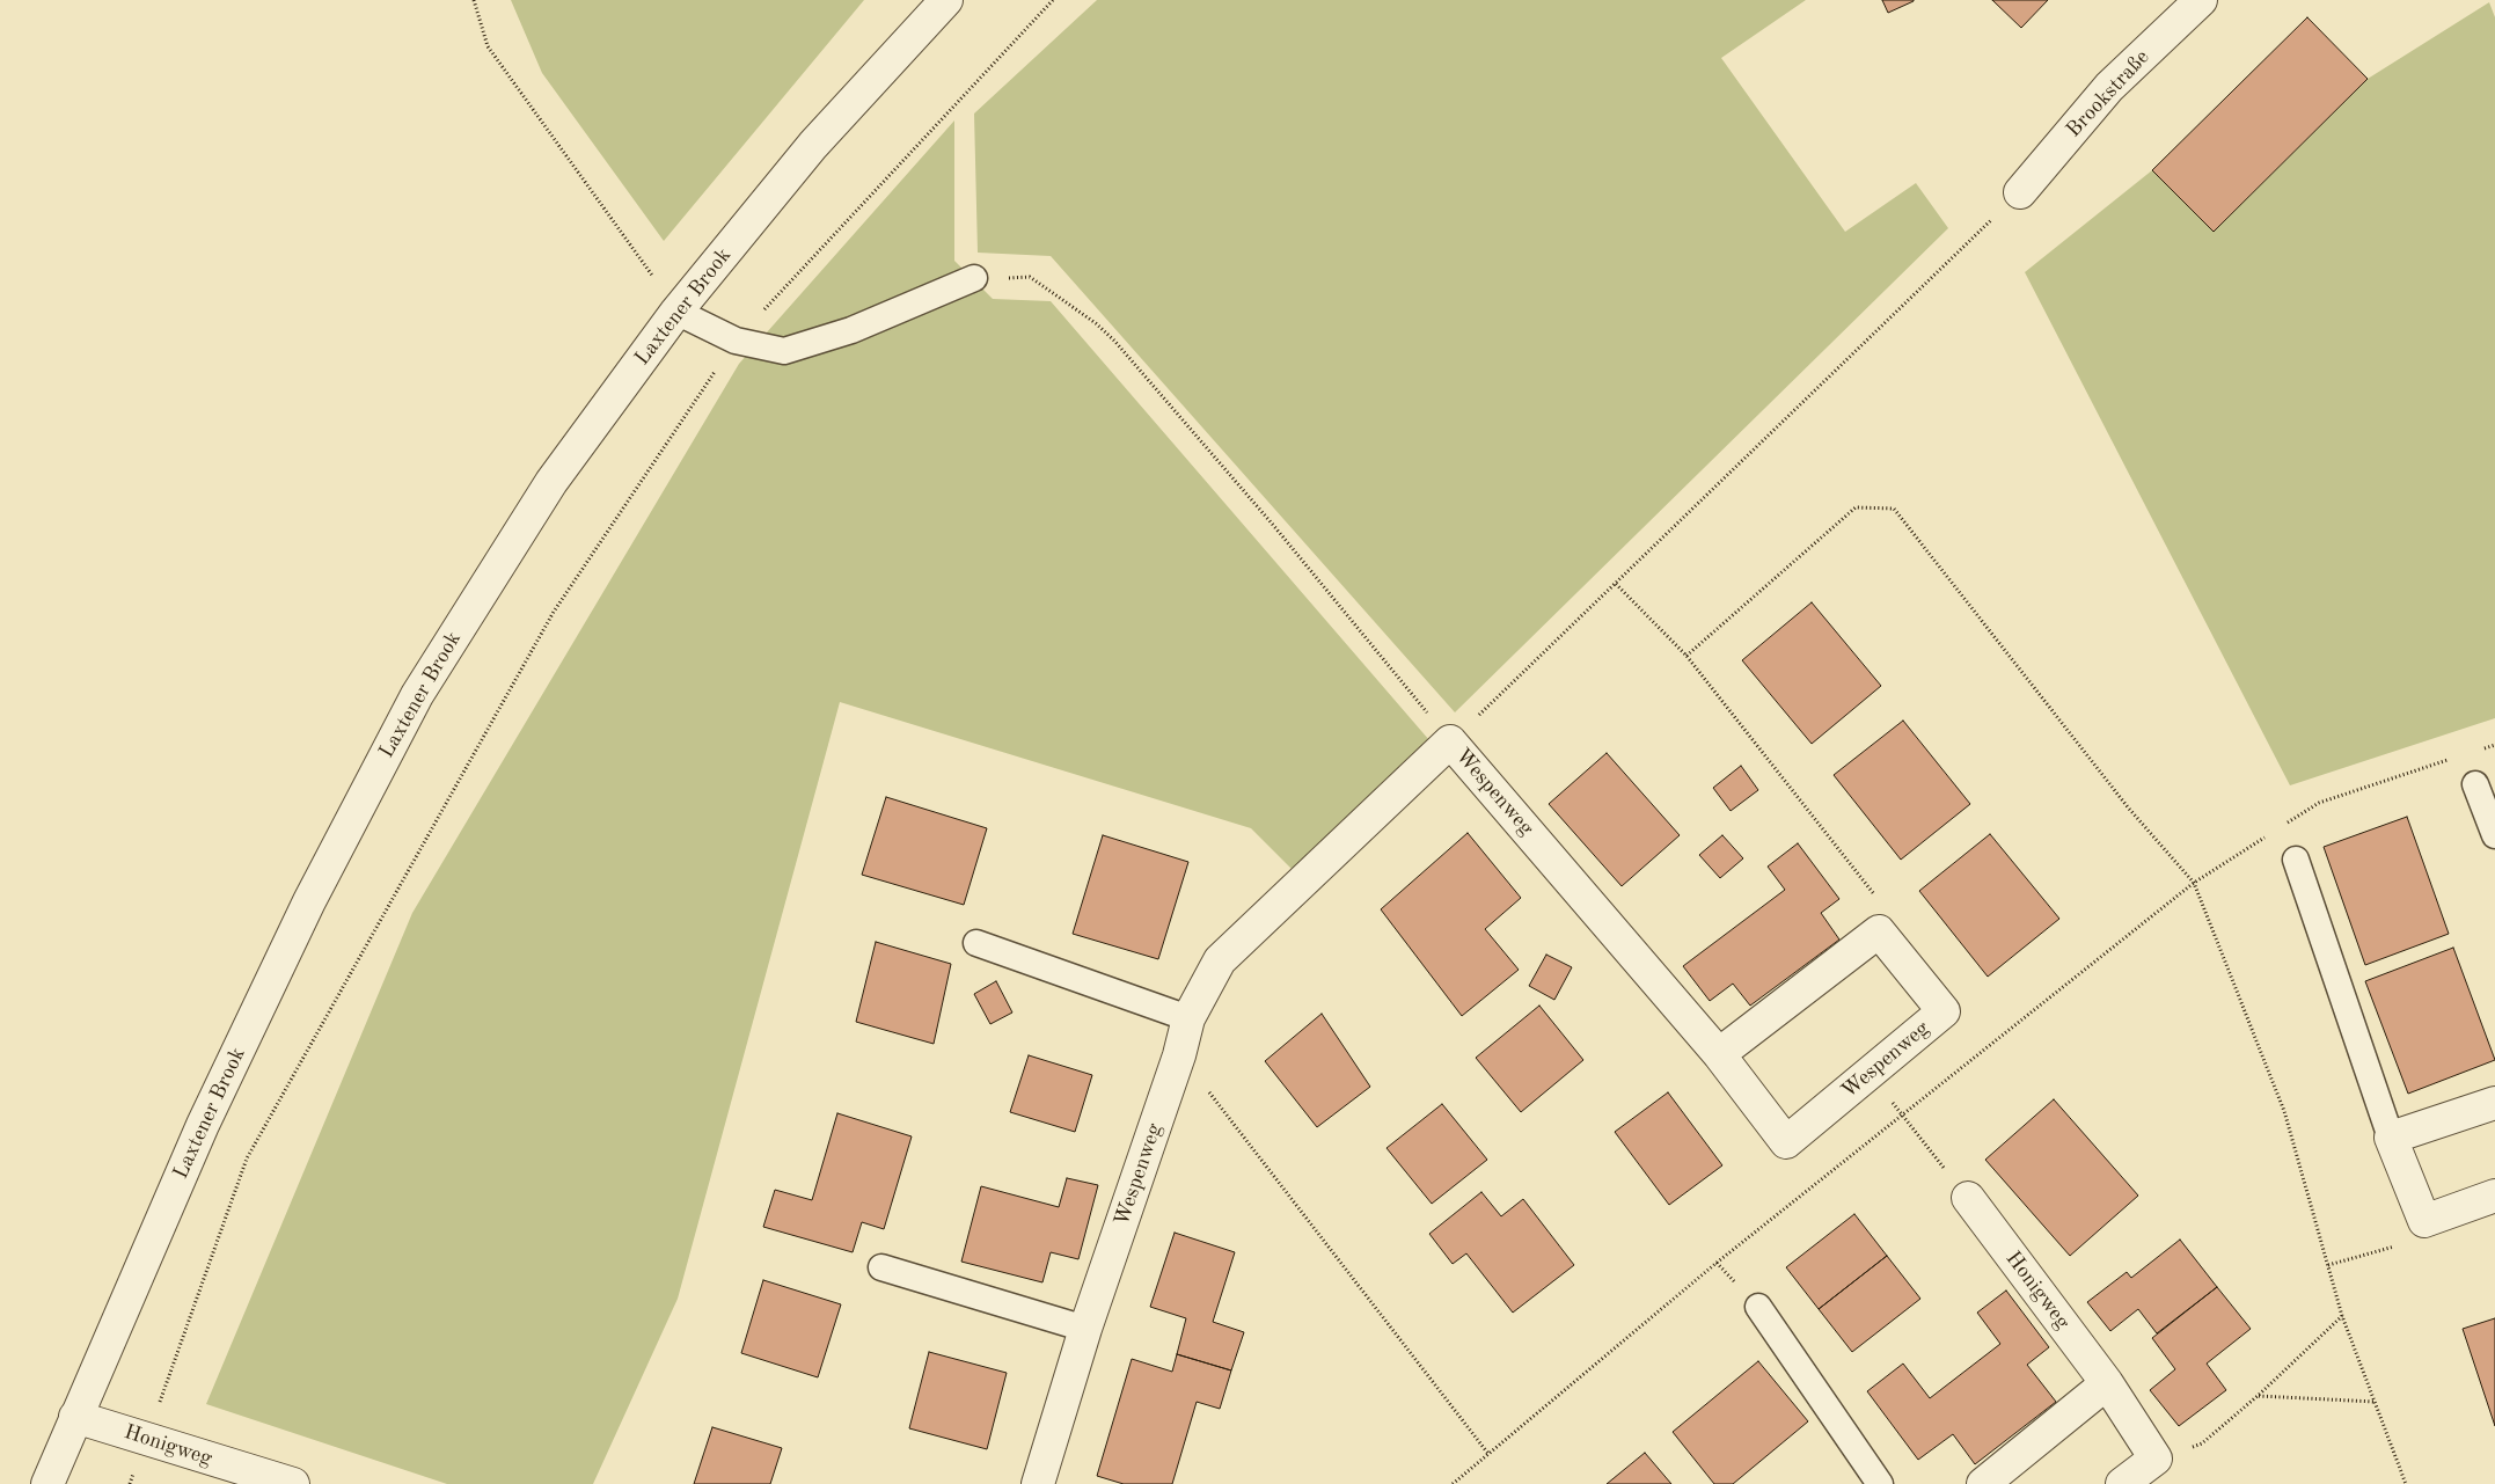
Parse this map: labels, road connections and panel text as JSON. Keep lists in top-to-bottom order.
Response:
{
  "streets": {
    "street": [
      "Brookstraße",
      "Laxtener Brook",
      "Wespenweg",
      "Honigweg"
    ]
  },
  "crossings": [
    ["Laxtener Brook", "Honigweg"]
  ]
}
